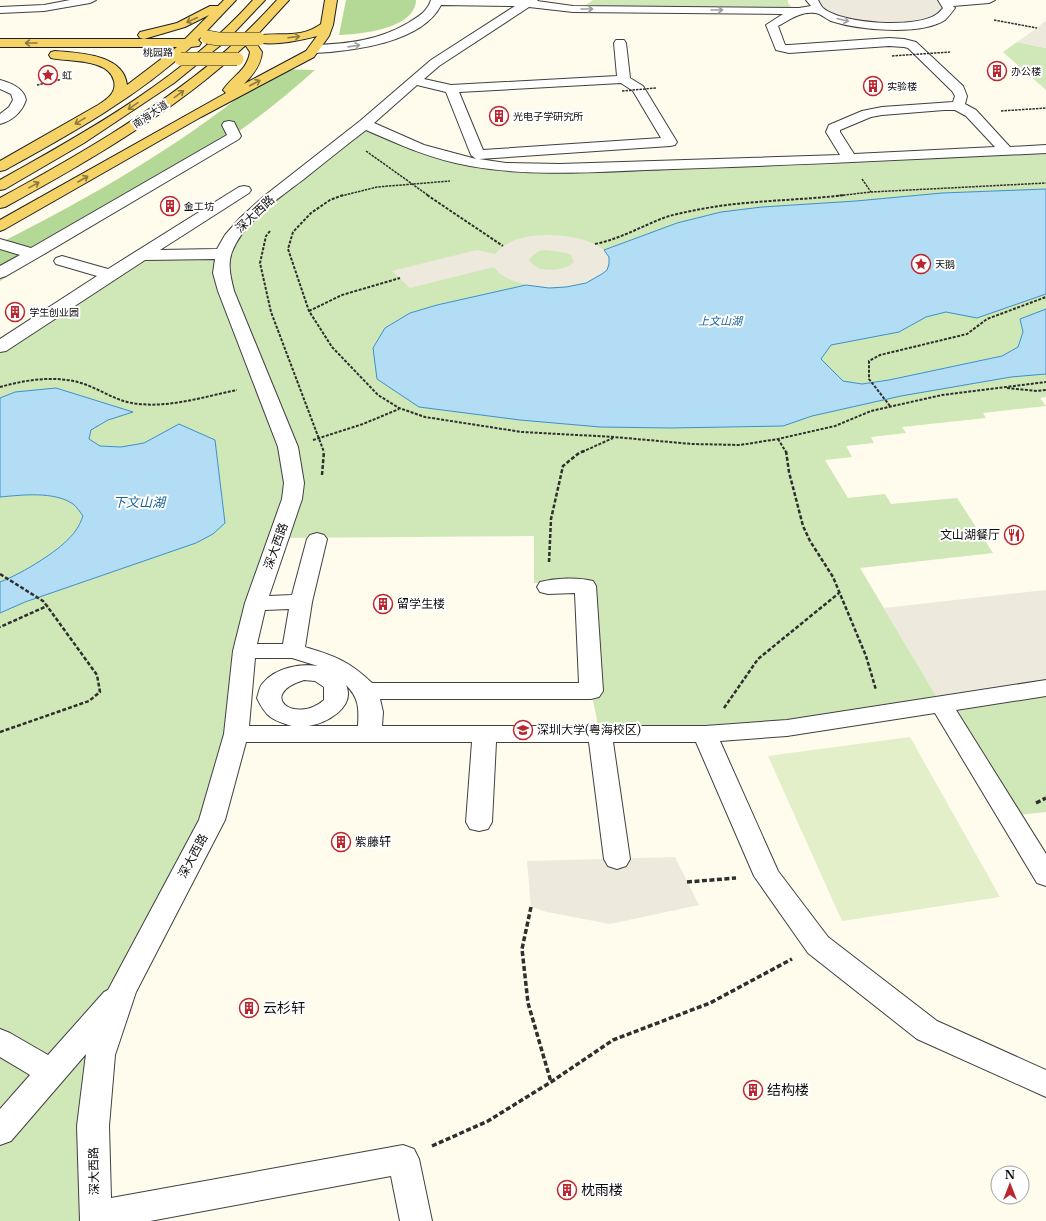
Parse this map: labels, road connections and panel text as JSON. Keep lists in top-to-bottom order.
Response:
{
  "streets": {
    "main road": ["桃园路", "南海大道"],
    "street": ["深大西路"]
  },
  "water": ["上文山湖", "下文山湖"],
  "places": {
    "building": [
      "办公楼",
      "实验楼",
      "光电子学研究所",
      "金工坊",
      "学生创业园",
      "留学生楼",
      "紫藤轩",
      "云杉轩",
      "结构楼",
      "枕雨楼"
    ],
    "place": ["虹", "天鹅"],
    "restaurant": ["文山湖餐厅"],
    "school or university": ["深圳大学(粤海校区)"]
  },
  "north": "top"
}
